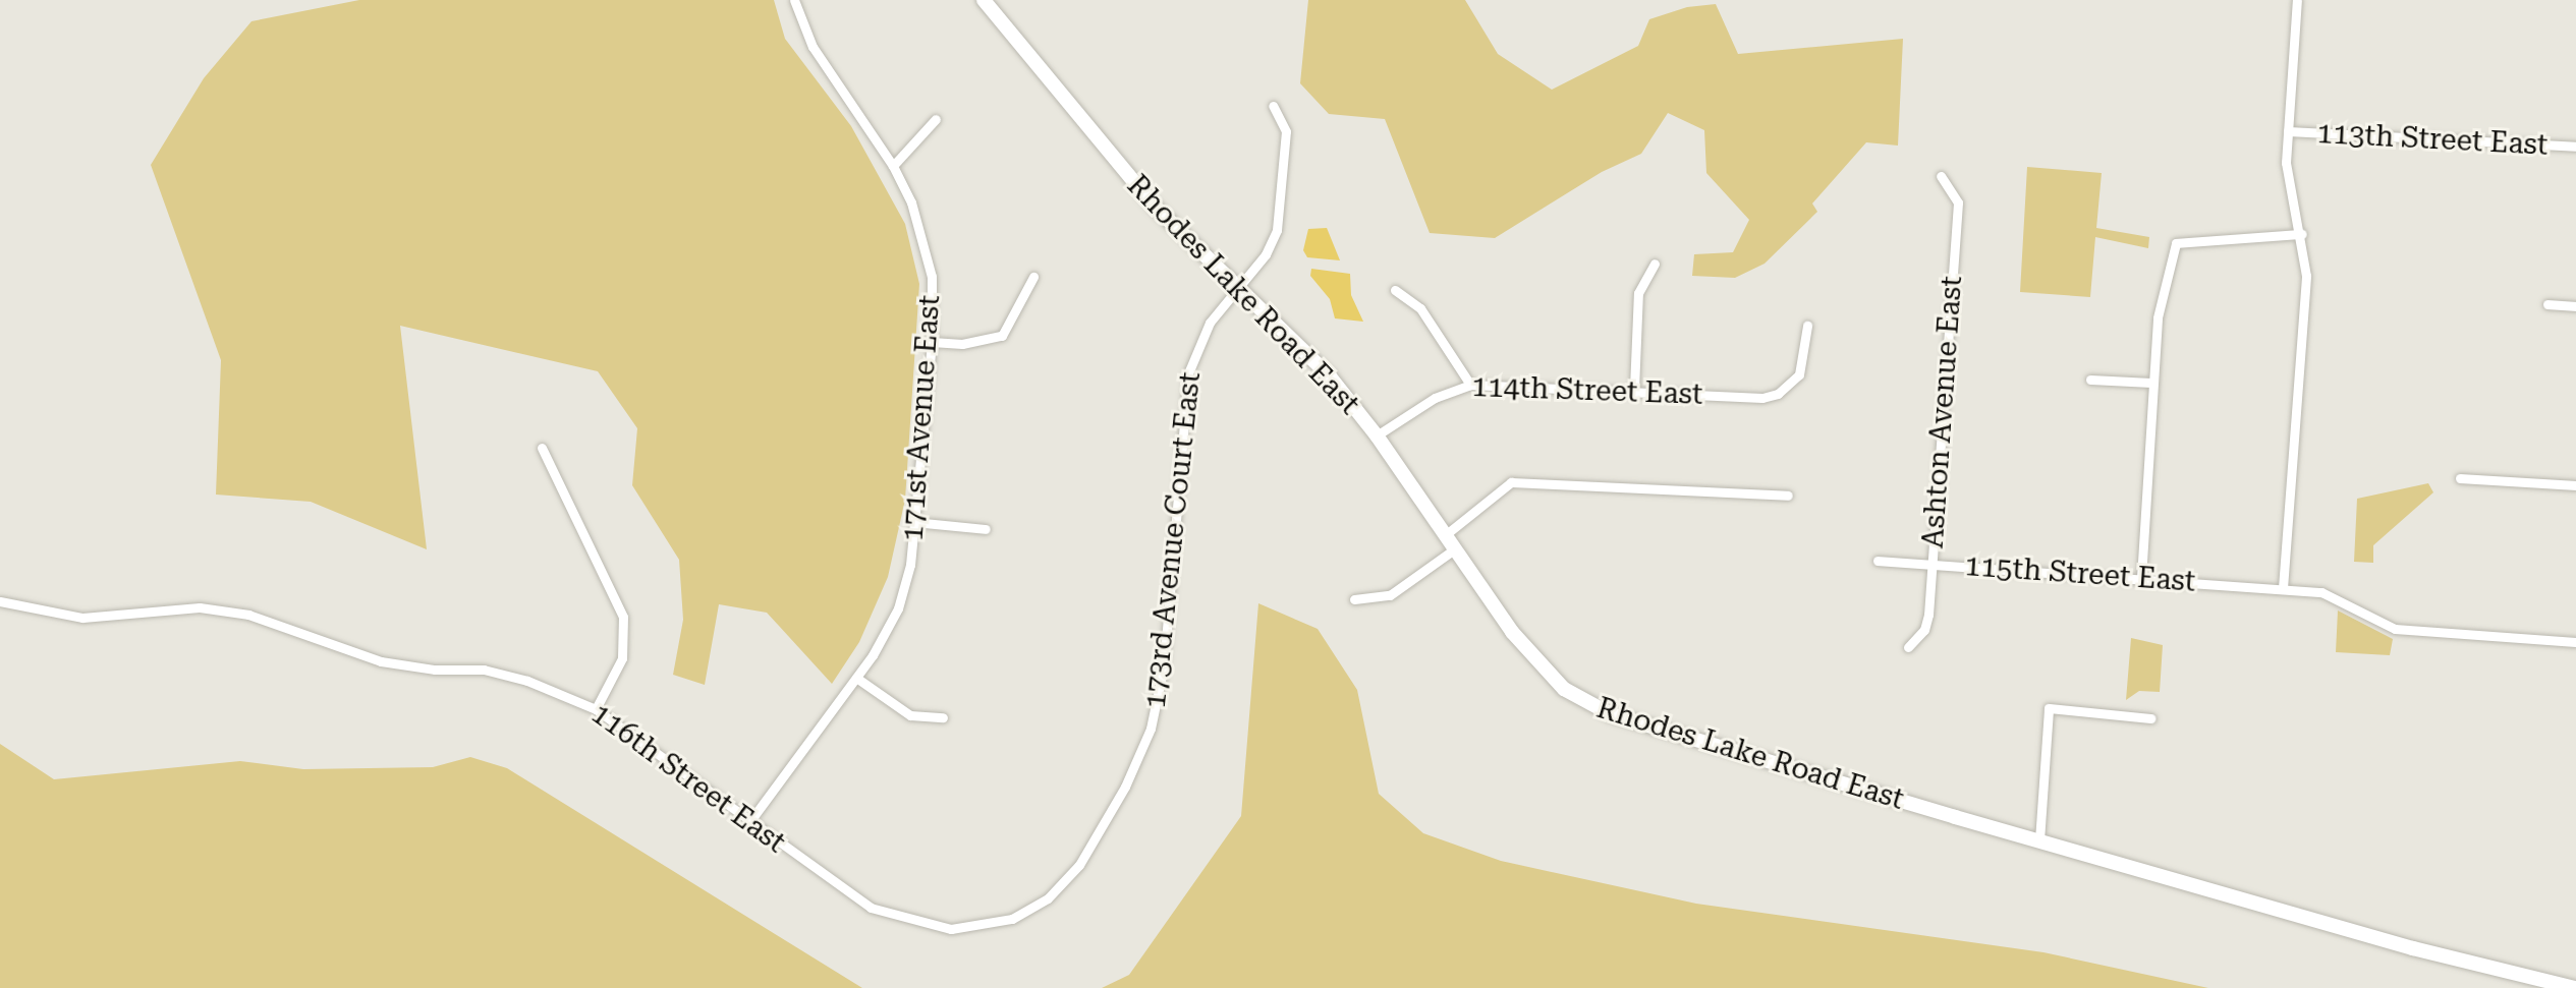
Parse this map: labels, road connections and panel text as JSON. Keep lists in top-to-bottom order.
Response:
{
  "streets": {
    "street": [
      "113th Street East",
      "Rhodes Lake Road East",
      "114th Street East",
      "Ashton Avenue East",
      "171st Avenue East",
      "173rd Avenue Court East",
      "115th Street East",
      "116th Street East"
    ]
  },
  "crossings": [
    ["Rhodes Lake Road East", "114th Street East"],
    ["Rhodes Lake Road East", "173rd Avenue Court East"],
    ["Ashton Avenue East", "115th Street East"],
    ["171st Avenue East", "116th Street East"],
    ["173rd Avenue Court East", "116th Street East"]
  ]
}
